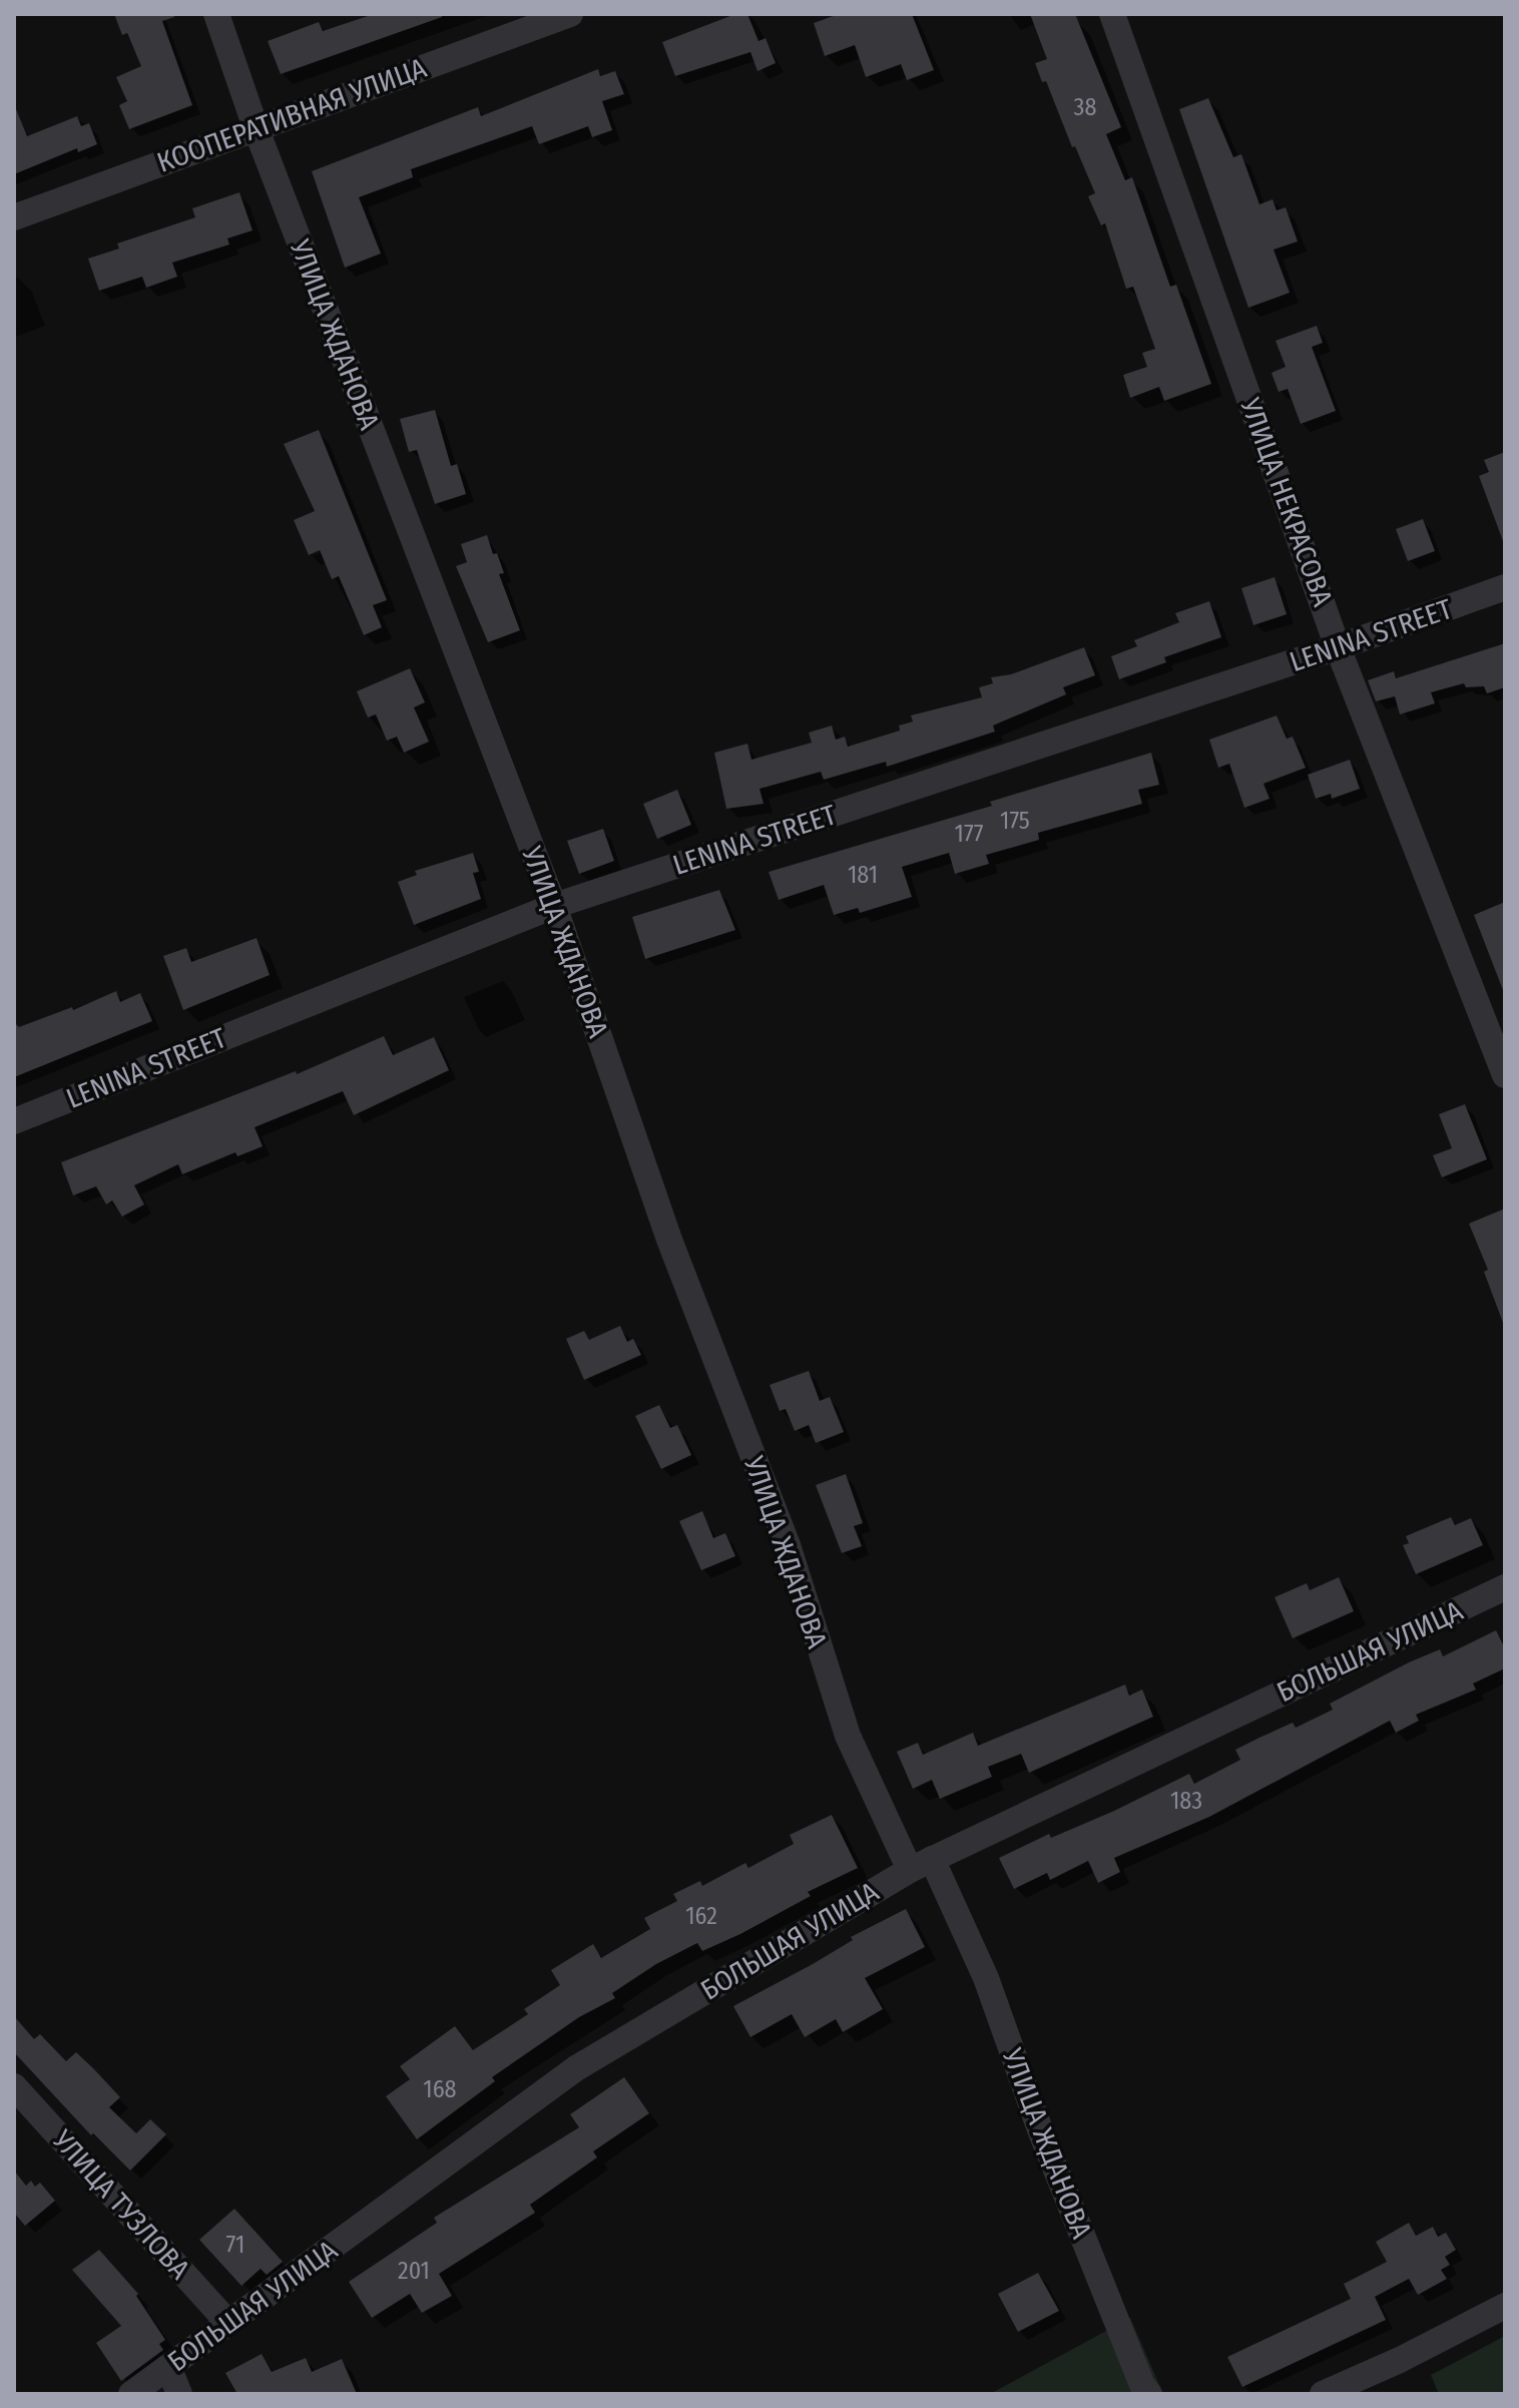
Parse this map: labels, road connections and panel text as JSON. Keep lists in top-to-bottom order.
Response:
{
  "streets": {
    "street": [
      "КООПЕРАТИВНАЯ УЛИЦА",
      "УЛИЦА ЖДАНОВА",
      "УЛИЦА НЕКРАСОВА",
      "LENINA STREET",
      "БОЛЬШАЯ УЛИЦА",
      "УЛИЦА ТУЗЛОВА"
    ]
  },
  "crossings": [
    ["КООПЕРАТИВНАЯ УЛИЦА", "УЛИЦА ЖДАНОВА"],
    ["УЛИЦА ЖДАНОВА", "LENINA STREET"],
    ["УЛИЦА ЖДАНОВА", "БОЛЬШАЯ УЛИЦА"],
    ["УЛИЦА НЕКРАСОВА", "LENINA STREET"],
    ["БОЛЬШАЯ УЛИЦА", "УЛИЦА ТУЗЛОВА"]
  ],
  "house_numbers": [
    "38",
    "175",
    "177",
    "181",
    "183",
    "162",
    "168",
    "71",
    "201"
  ]
}
